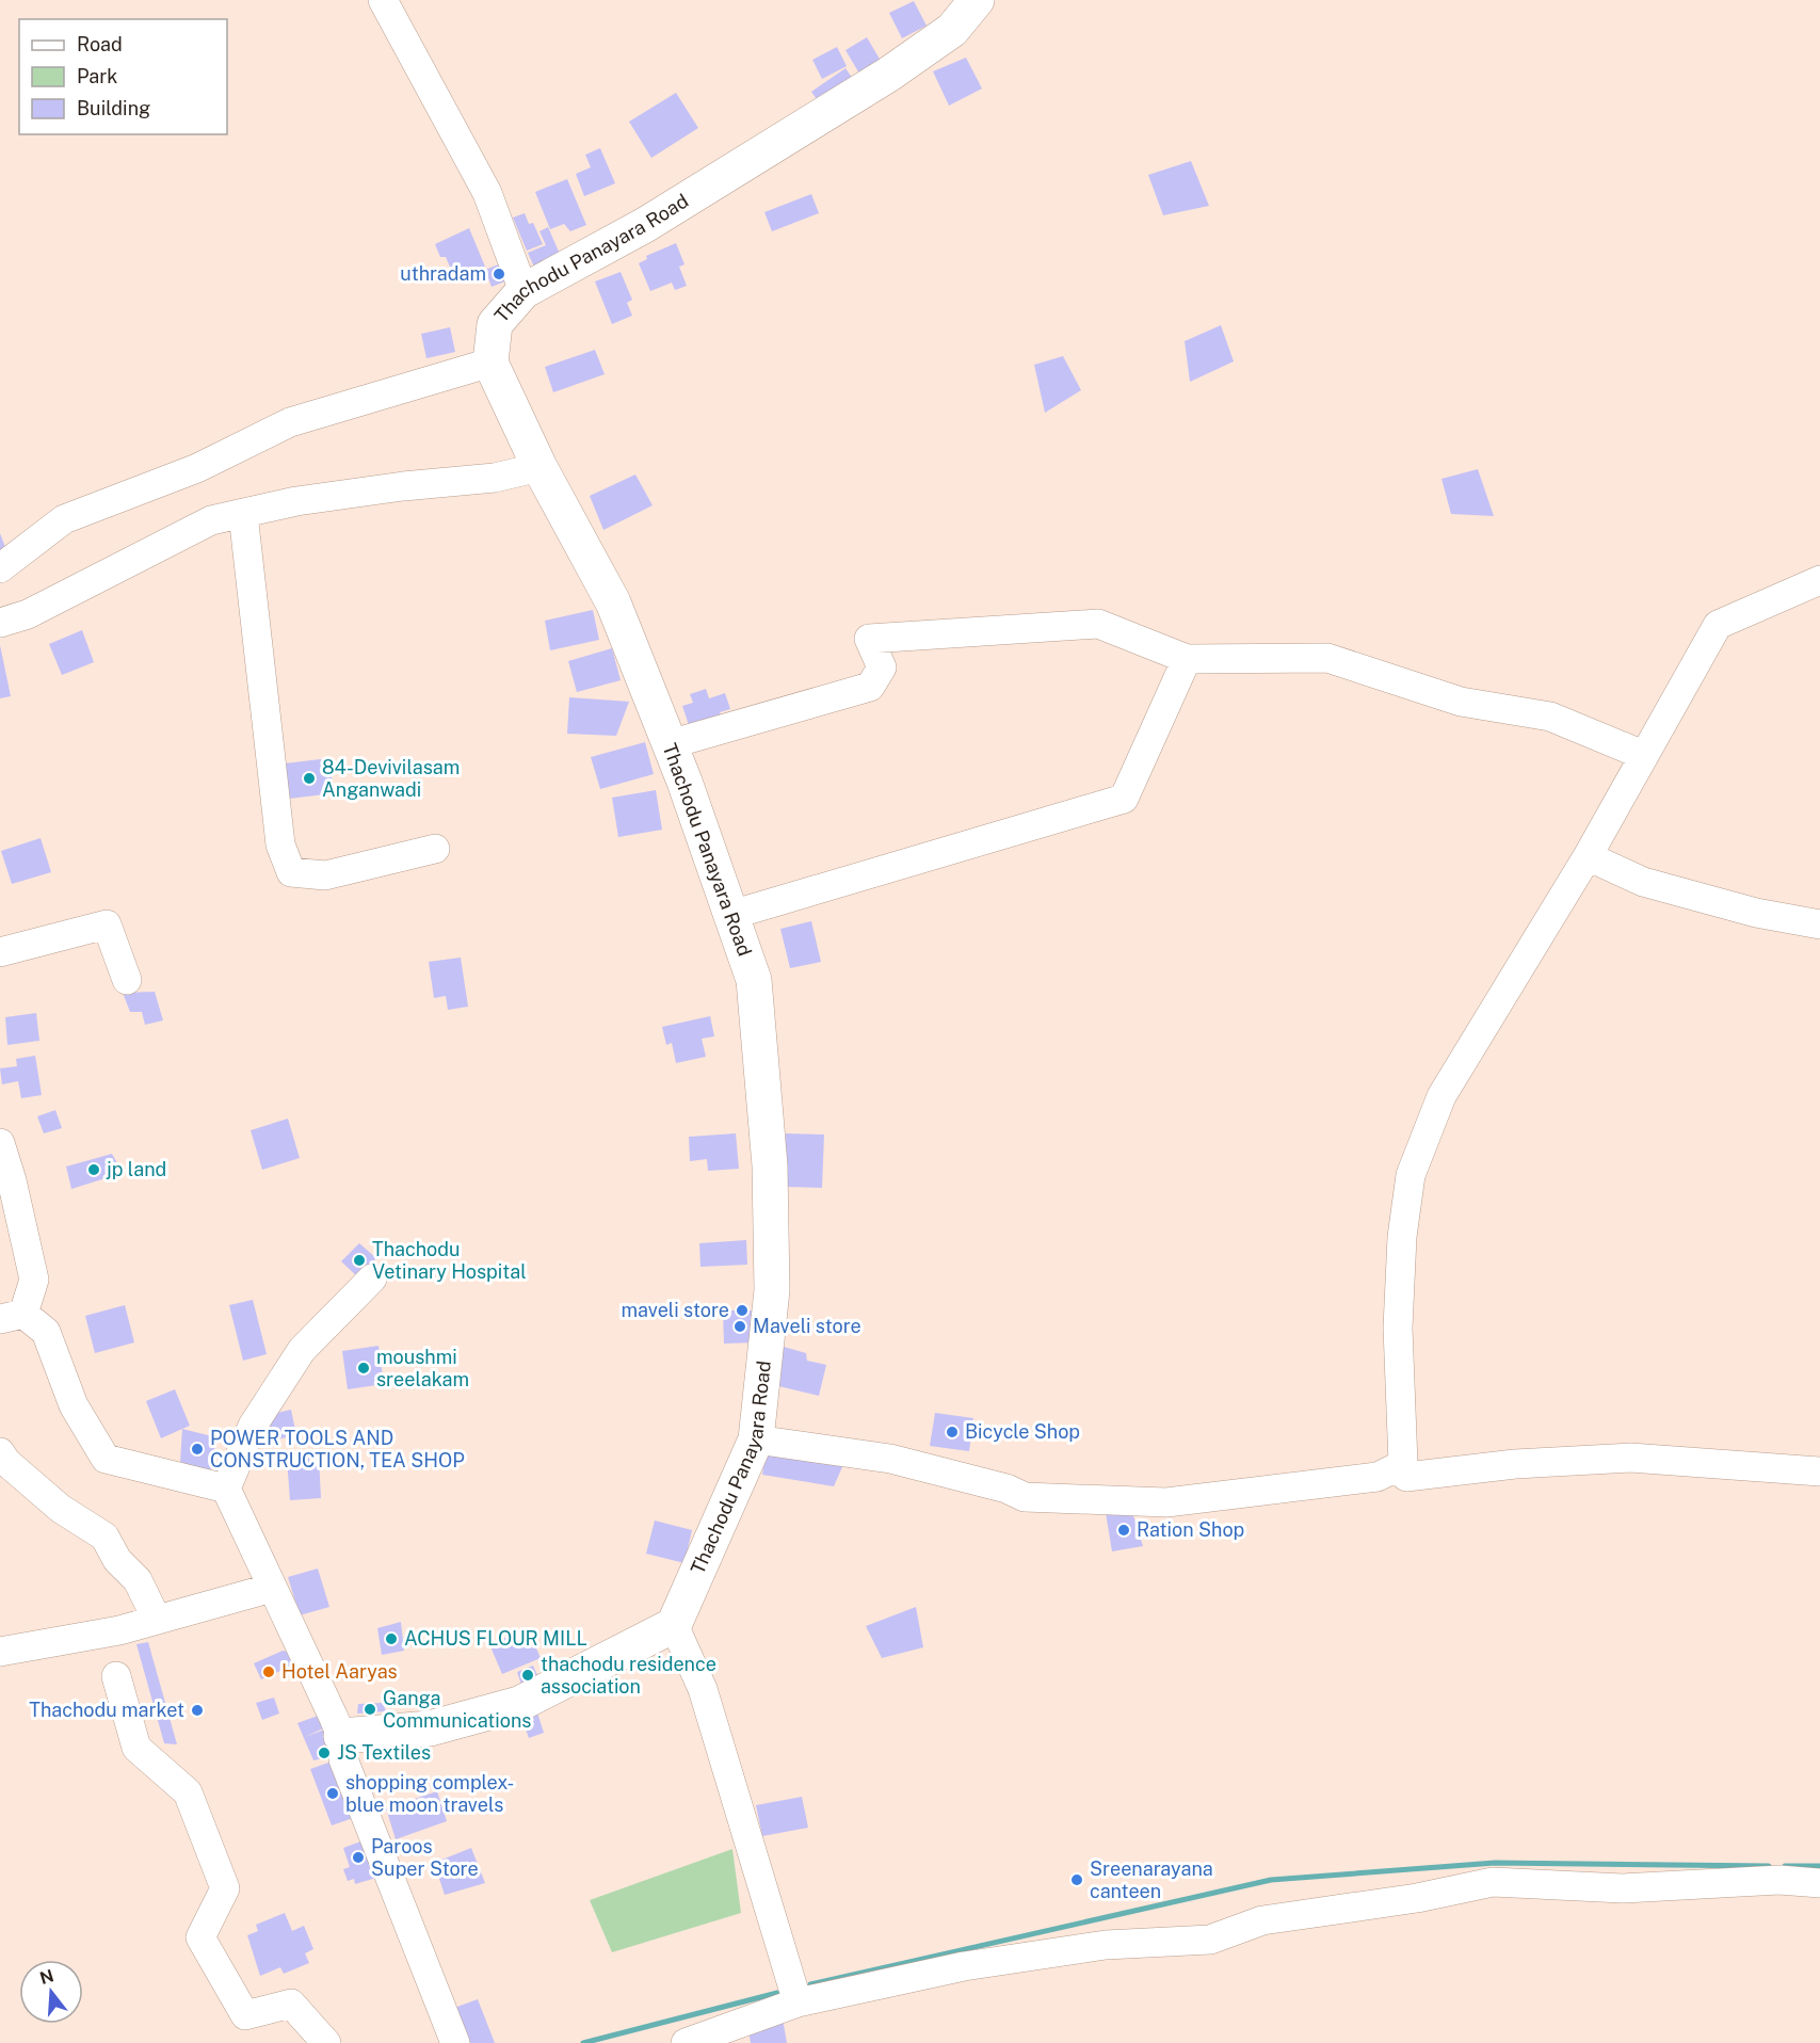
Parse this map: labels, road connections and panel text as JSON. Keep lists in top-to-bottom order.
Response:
{
  "streets": {
    "main road": ["Thachodu Panayara Road"]
  },
  "places": [
    "uthradam",
    "84-Devivilasam Anganwadi",
    "jp land",
    "Thachodu Vetinary Hospital",
    "maveli store",
    "Maveli store",
    "moushmi sreelakam",
    "Bicycle Shop",
    "POWER TOOLS AND CONSTRUCTION, TEA SHOP",
    "Ration Shop",
    "ACHUS FLOUR MILL",
    "Hotel Aaryas",
    "thachodu residence association",
    "Ganga Communications",
    "Thachodu market",
    "JS Textiles",
    "shopping complex- blue moon travels",
    "Paroos Super Store",
    "Sreenarayana canteen"
  ],
  "legend": ["Road", "Park", "Building"],
  "north": "top"
}
